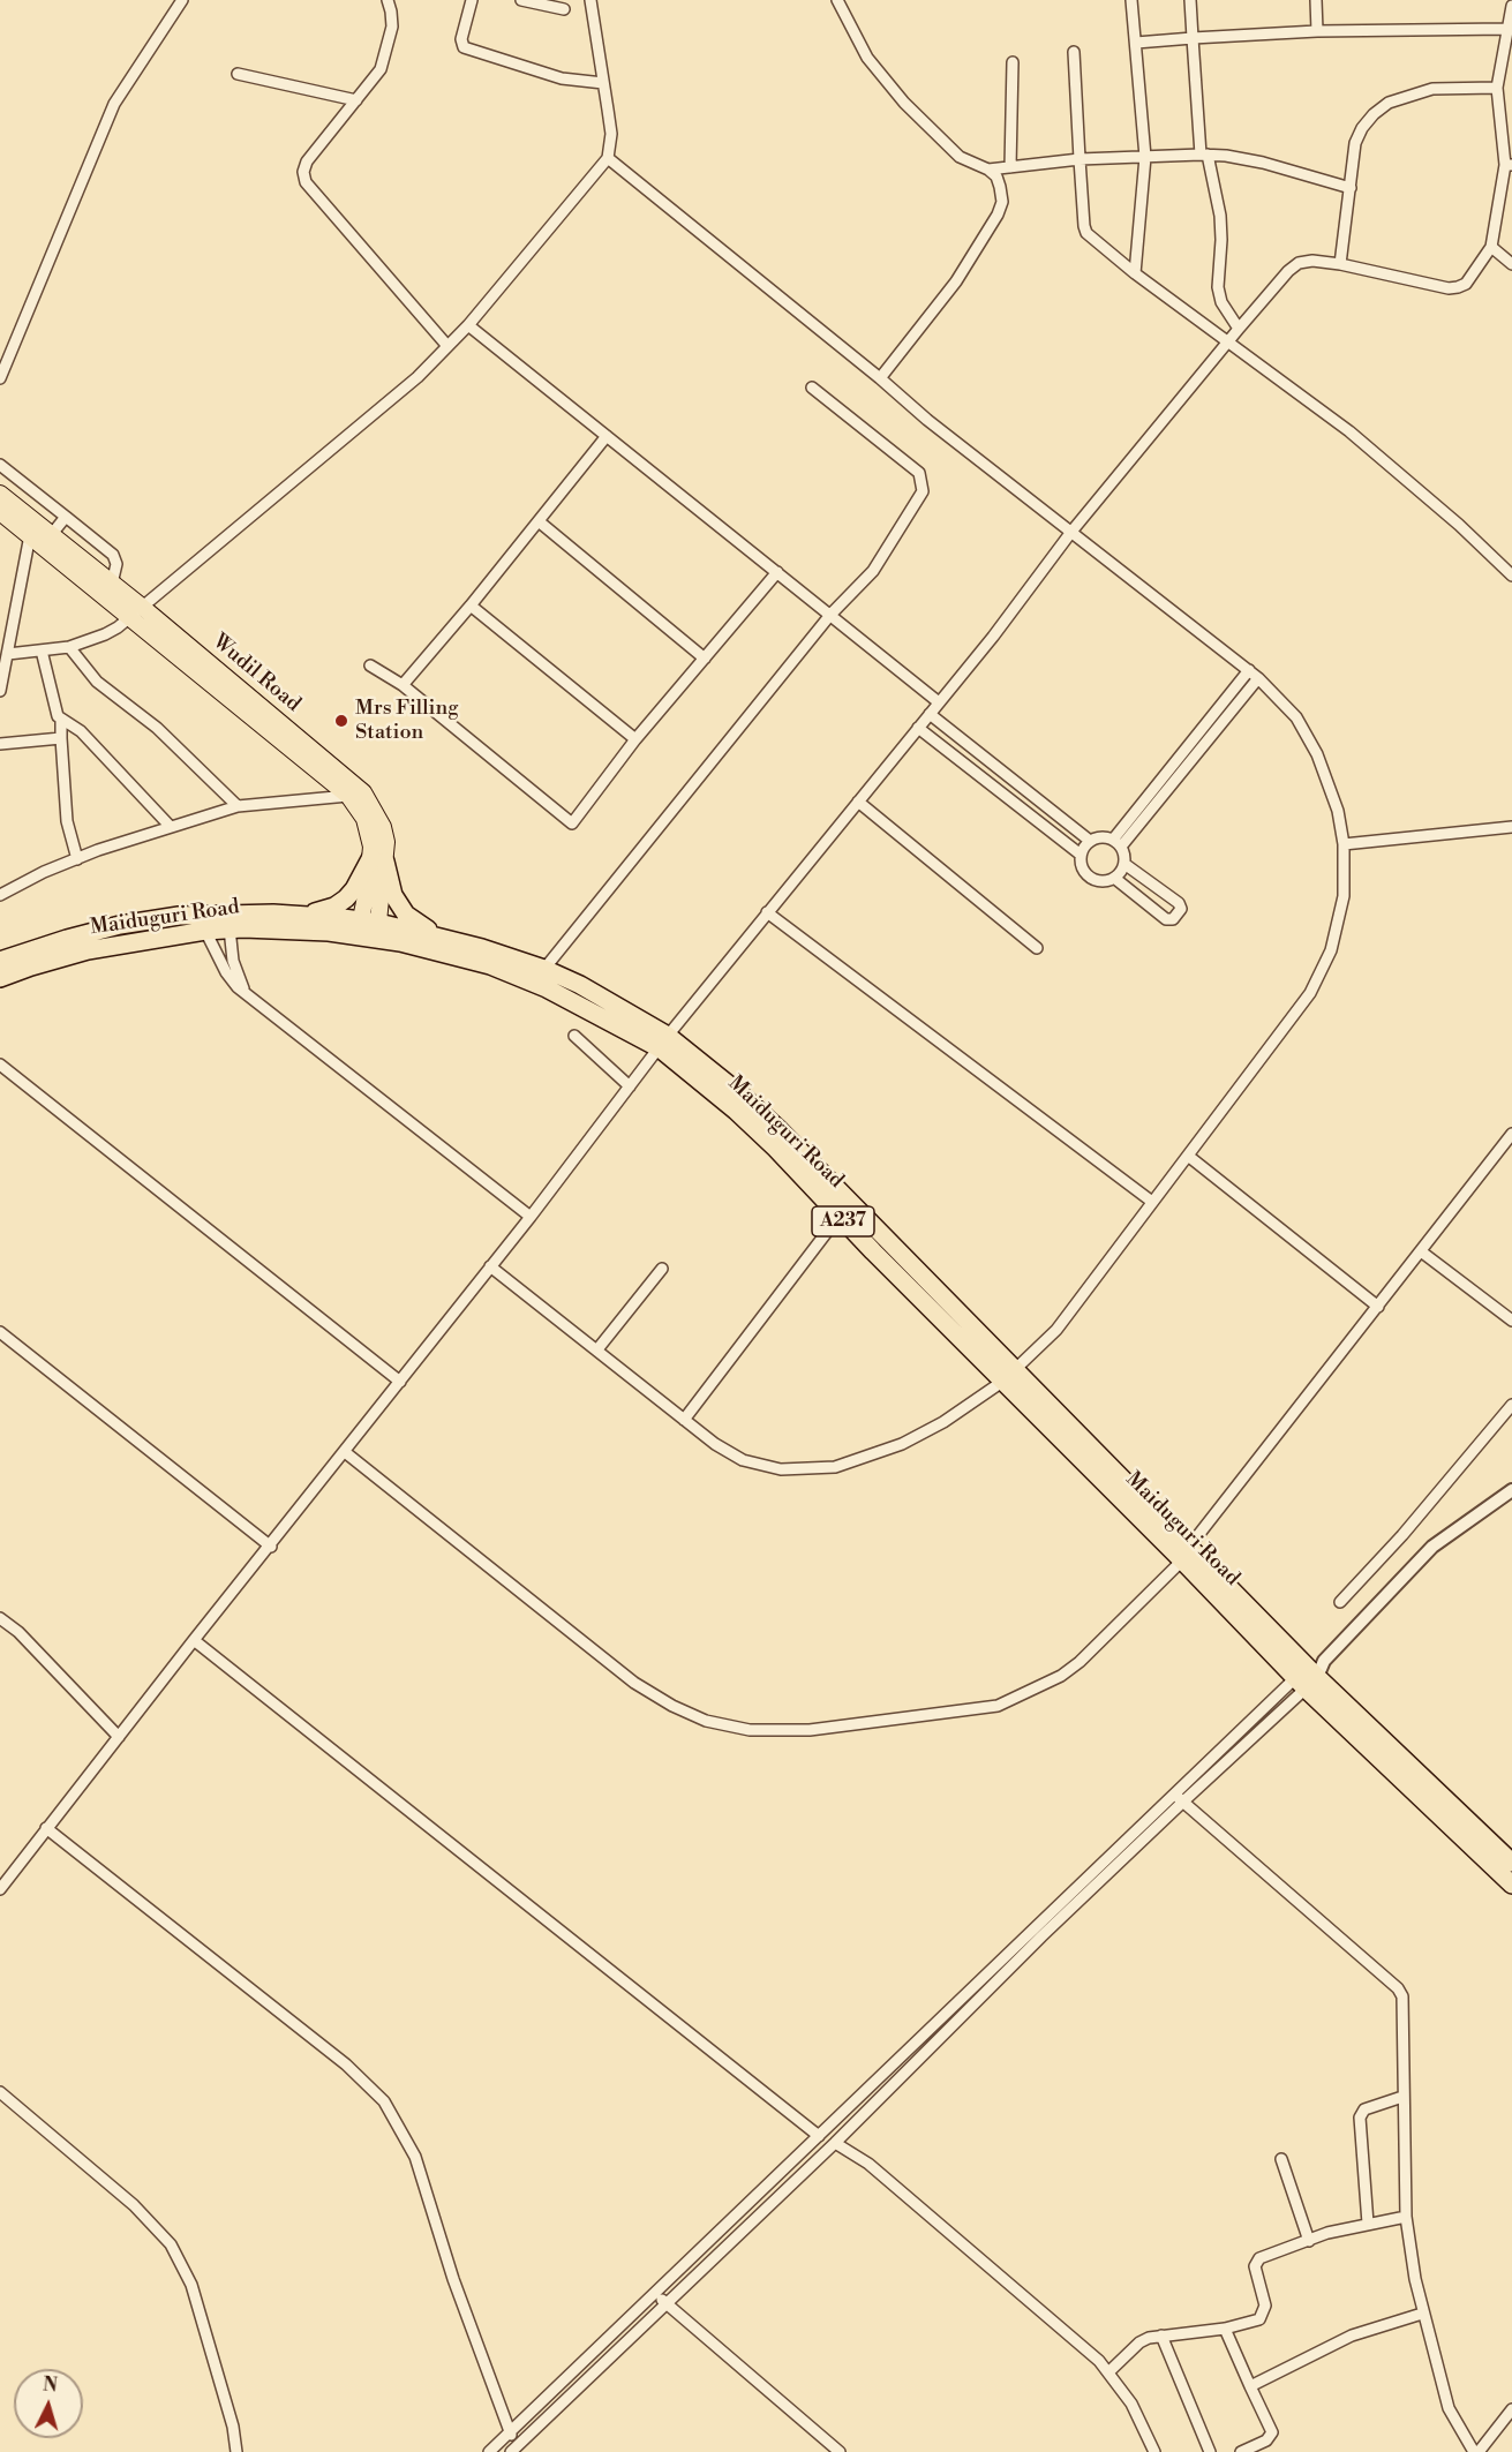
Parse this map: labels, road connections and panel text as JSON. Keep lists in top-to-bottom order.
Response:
{
  "streets": {
    "highway": ["Maiduguri Road", "A237"],
    "main road": ["Wudil Road"]
  },
  "crossings": [
    ["Wudil Road", "Maiduguri Road"]
  ],
  "places": ["Mrs Filling Station"],
  "north": "top"
}
